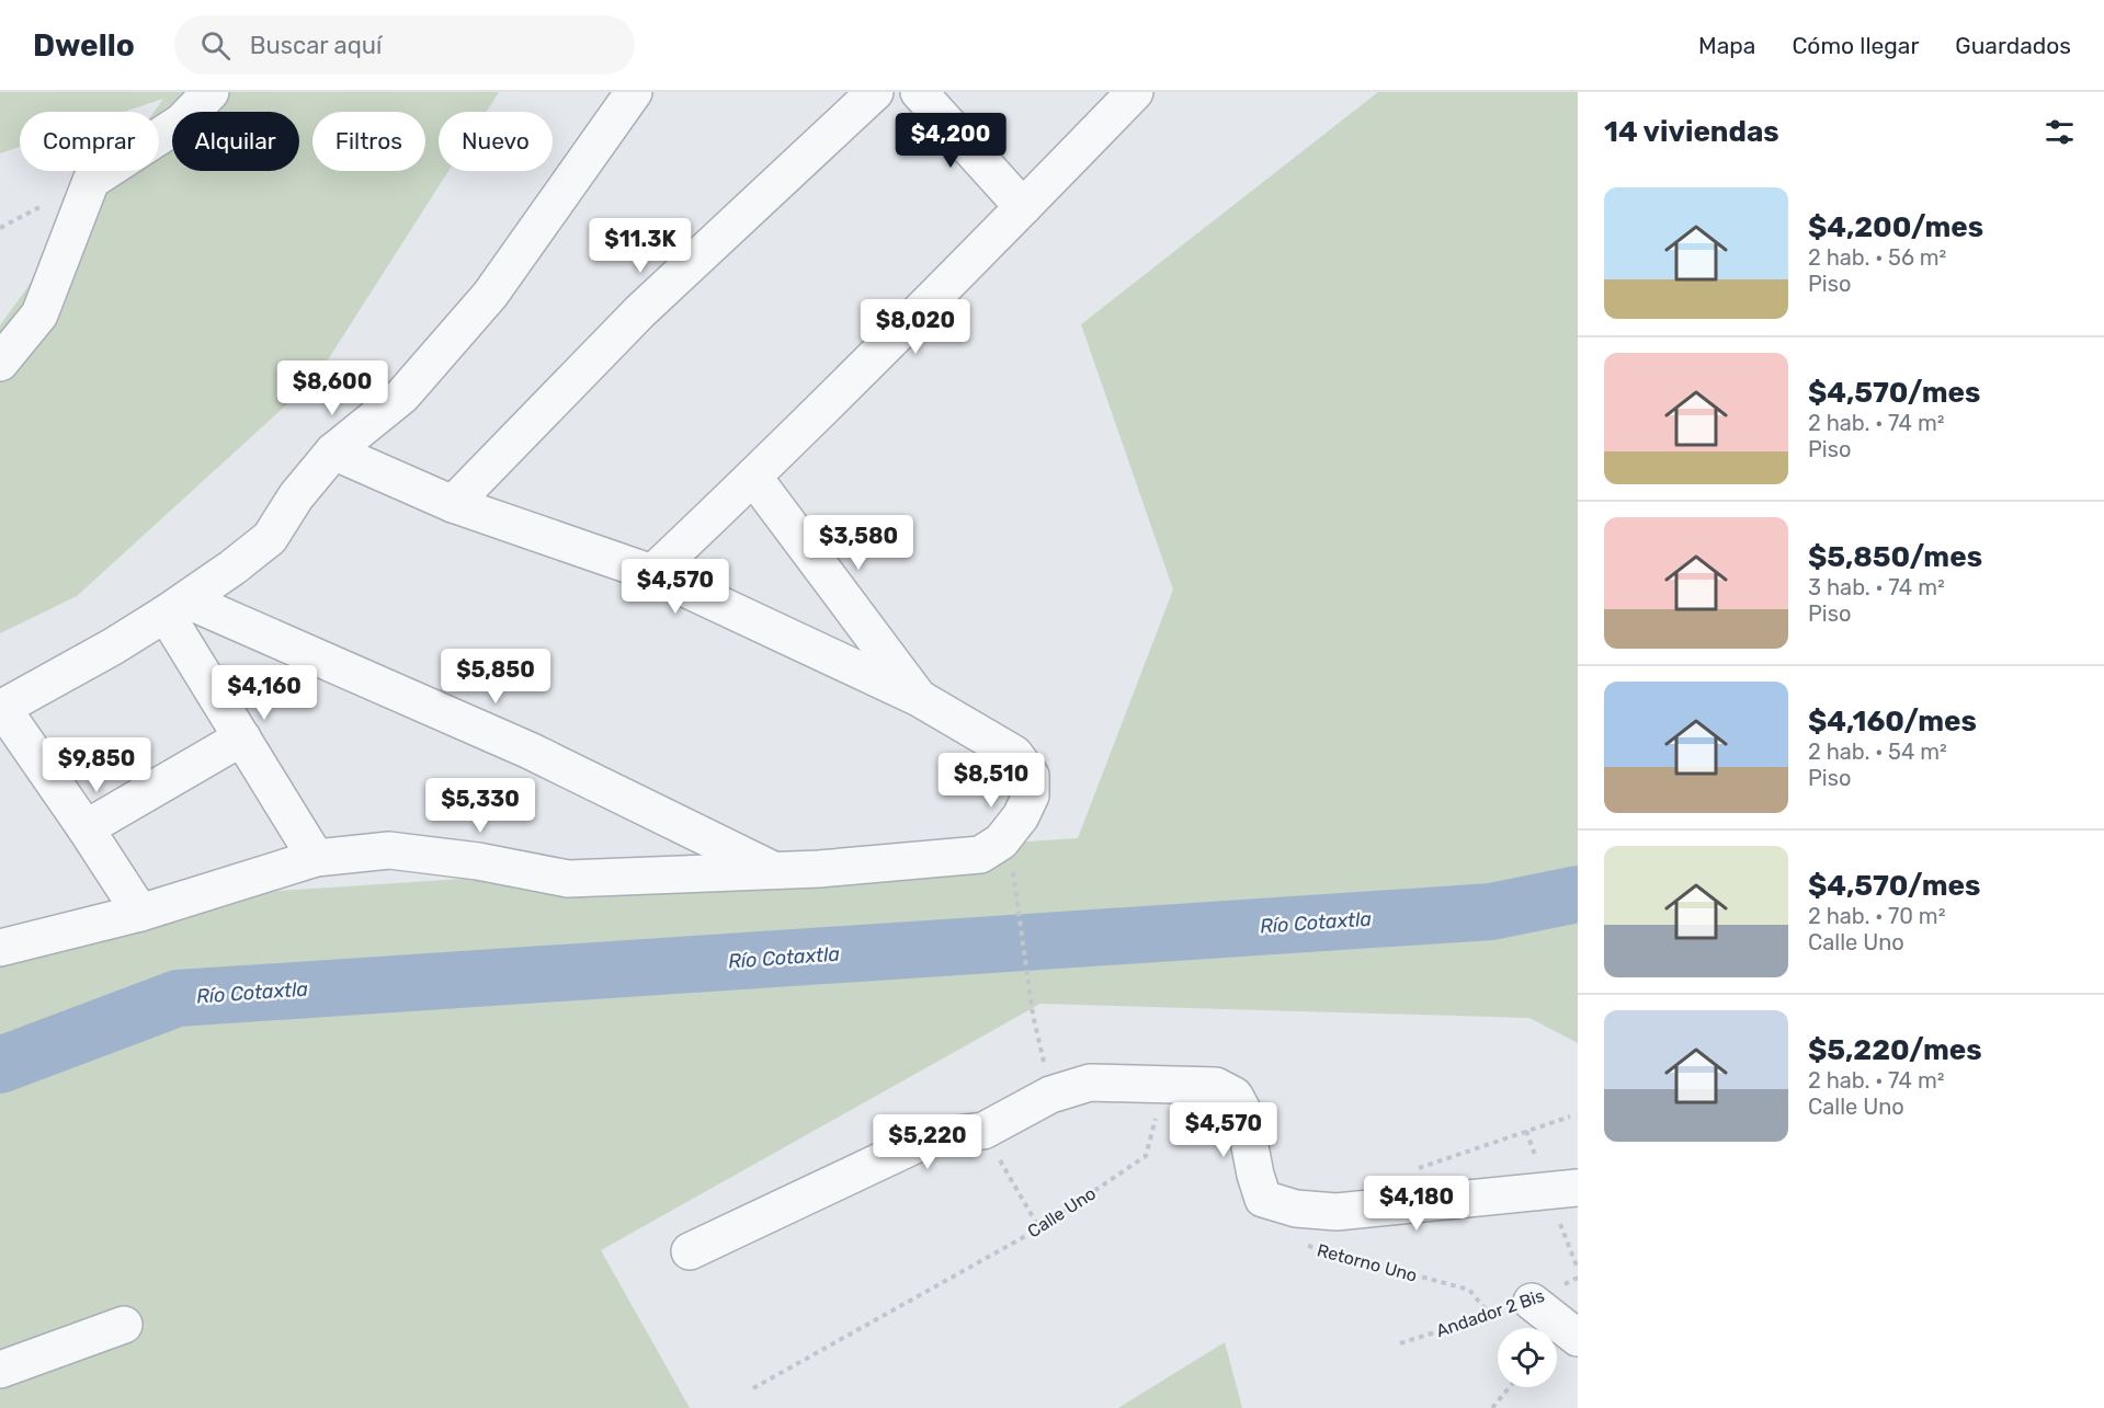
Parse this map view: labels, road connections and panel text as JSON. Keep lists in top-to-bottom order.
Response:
{
  "streets": {
    "path": ["Calle Uno", "Retorno Uno", "Andador 2 Bis"]
  },
  "crossings": [
    ["Retorno Uno", "Andador 2 Bis"]
  ],
  "water": ["Río Cotaxtla"],
  "page": {
    "header": "Dwello",
    "search": "Buscar aquí",
    "nav": ["Mapa", "Cómo llegar", "Guardados"],
    "heading": "14 viviendas",
    "chip": [
      "Comprar",
      "Alquilar",
      "Filtros",
      "Nuevo"
    ],
    "price": [
      "$4,200",
      "$11.3K",
      "$8,020",
      "$8,600",
      "$3,580",
      "$4,570",
      "$5,850",
      "$4,160",
      "$9,850",
      "$8,510",
      "$5,330",
      "$4,570",
      "$5,220",
      "$4,180"
    ],
    "list": [
      {
        "name": "$4,200/mes",
        "note": "2 hab. · 56 m² · Piso"
      },
      {
        "name": "$4,570/mes",
        "note": "2 hab. · 74 m² · Piso"
      },
      {
        "name": "$5,850/mes",
        "note": "3 hab. · 74 m² · Piso"
      },
      {
        "name": "$4,160/mes",
        "note": "2 hab. · 54 m² · Piso"
      },
      {
        "name": "$4,570/mes",
        "note": "2 hab. · 70 m² · Calle Uno"
      },
      {
        "name": "$5,220/mes",
        "note": "2 hab. · 74 m² · Calle Uno"
      }
    ]
  }
}
